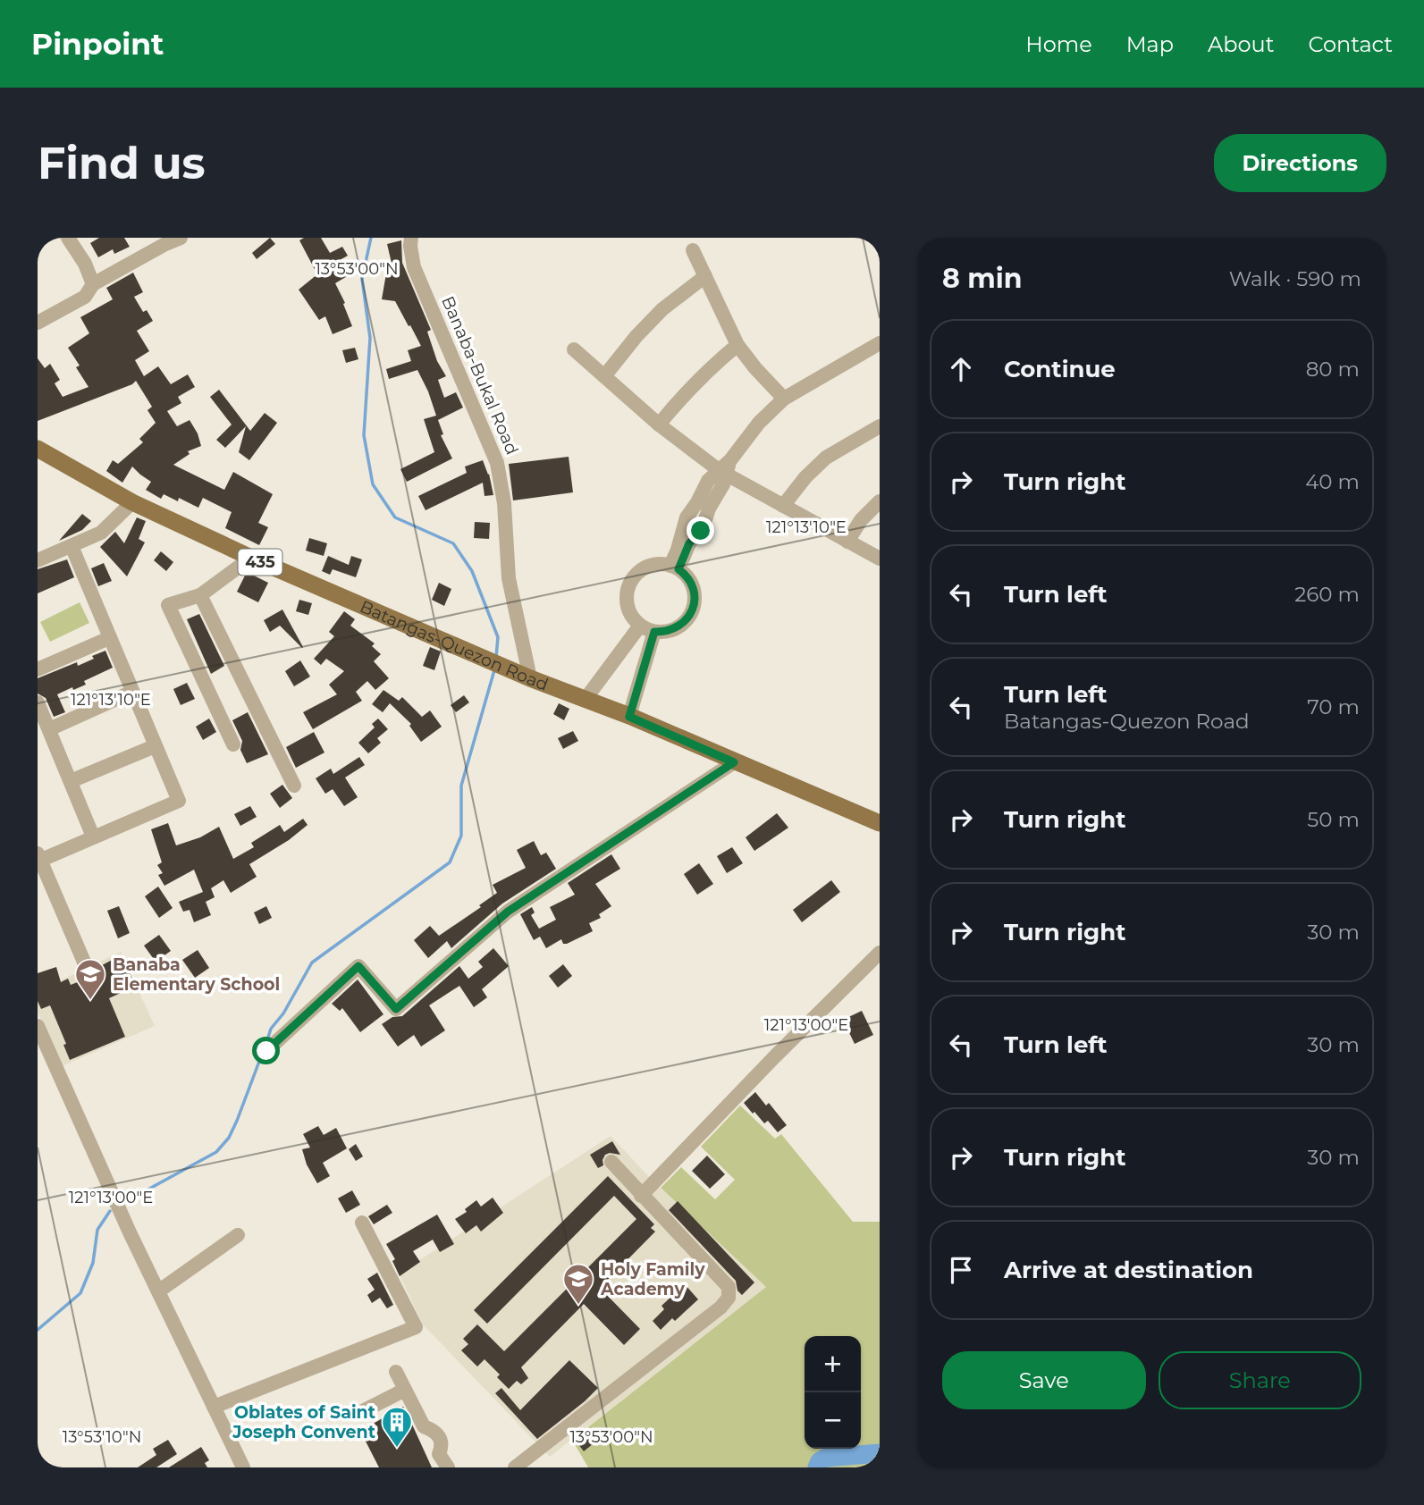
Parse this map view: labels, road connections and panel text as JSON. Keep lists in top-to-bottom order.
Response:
{
  "streets": {
    "main road": ["435", "Batangas-Quezon Road"],
    "street": ["Banaba-Bukal Road"]
  },
  "crossings": [
    ["Banaba-Bukal Road", "Batangas-Quezon Road"]
  ],
  "places": {
    "school or university": ["Banaba Elementary School", "Holy Family Academy"],
    "building": ["Oblates of Saint Joseph Convent"]
  },
  "page": {
    "header": "Pinpoint",
    "nav": [
      "Home",
      "Map",
      "About",
      "Contact"
    ],
    "buttons": [
      "Directions",
      ["Save", "Share"]
    ],
    "title": "Find us",
    "heading": ["8 min", "Walk · 590 m"],
    "list": [
      ["Continue", "80 m"],
      ["Turn right", "40 m"],
      ["Turn left", "260 m"],
      ["Turn left", "Batangas-Quezon Road", "70 m"],
      ["Turn right", "50 m"],
      ["Turn right", "30 m"],
      ["Turn left", "30 m"],
      ["Turn right", "30 m"],
      "Arrive at destination"
    ],
    "map_buttons": ["+", "−"]
  },
  "coordinates": [
    "13°53'00\"N",
    "121°13'10\"E",
    "121°13'00\"E",
    "13°53'10\"N"
  ]
}
